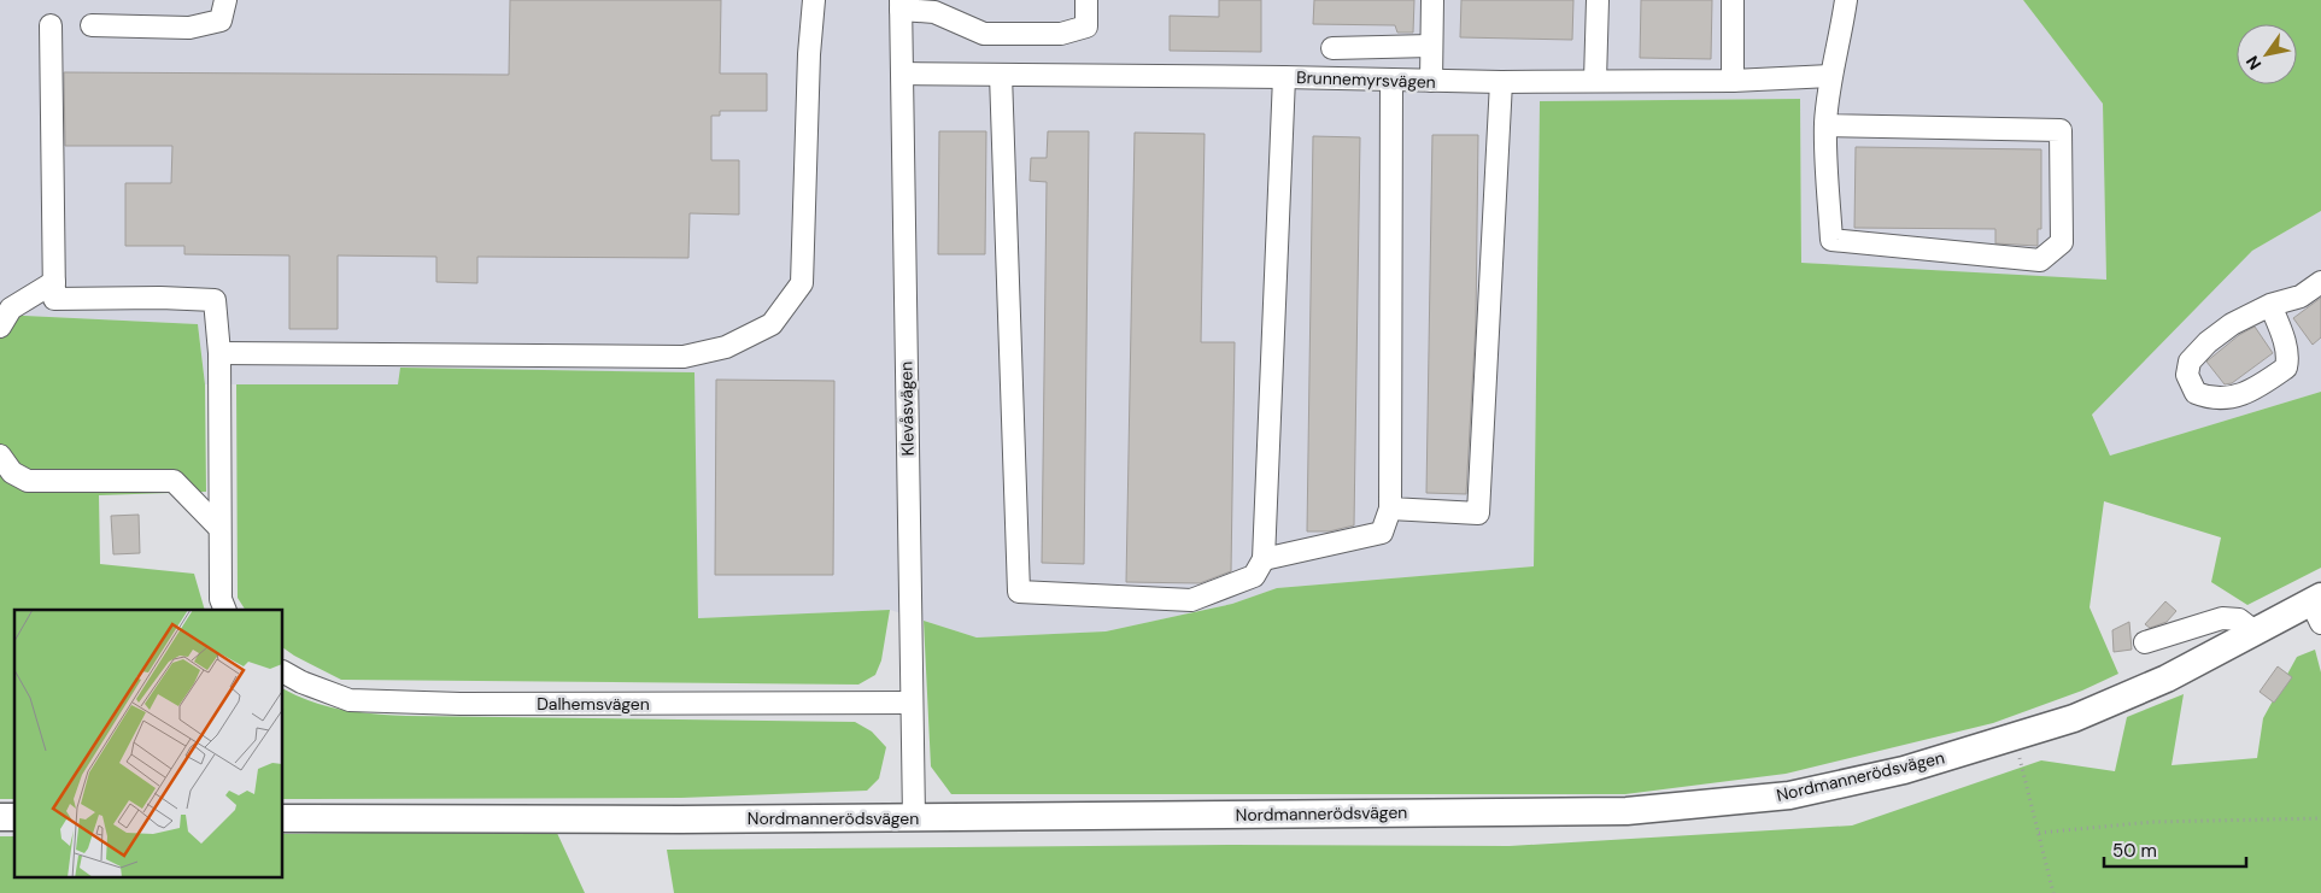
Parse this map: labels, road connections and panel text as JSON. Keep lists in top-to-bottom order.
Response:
{
  "streets": {
    "main road": ["Nordmannerödsvägen"],
    "street": ["Brunnemyrsvägen", "Klevåsvägen", "Dalhemsvägen"]
  },
  "crossings": [
    ["Brunnemyrsvägen", "Klevåsvägen"],
    ["Klevåsvägen", "Dalhemsvägen"],
    ["Klevåsvägen", "Nordmannerödsvägen"]
  ],
  "scale_bar": "50 m",
  "north": "bottom left"
}
